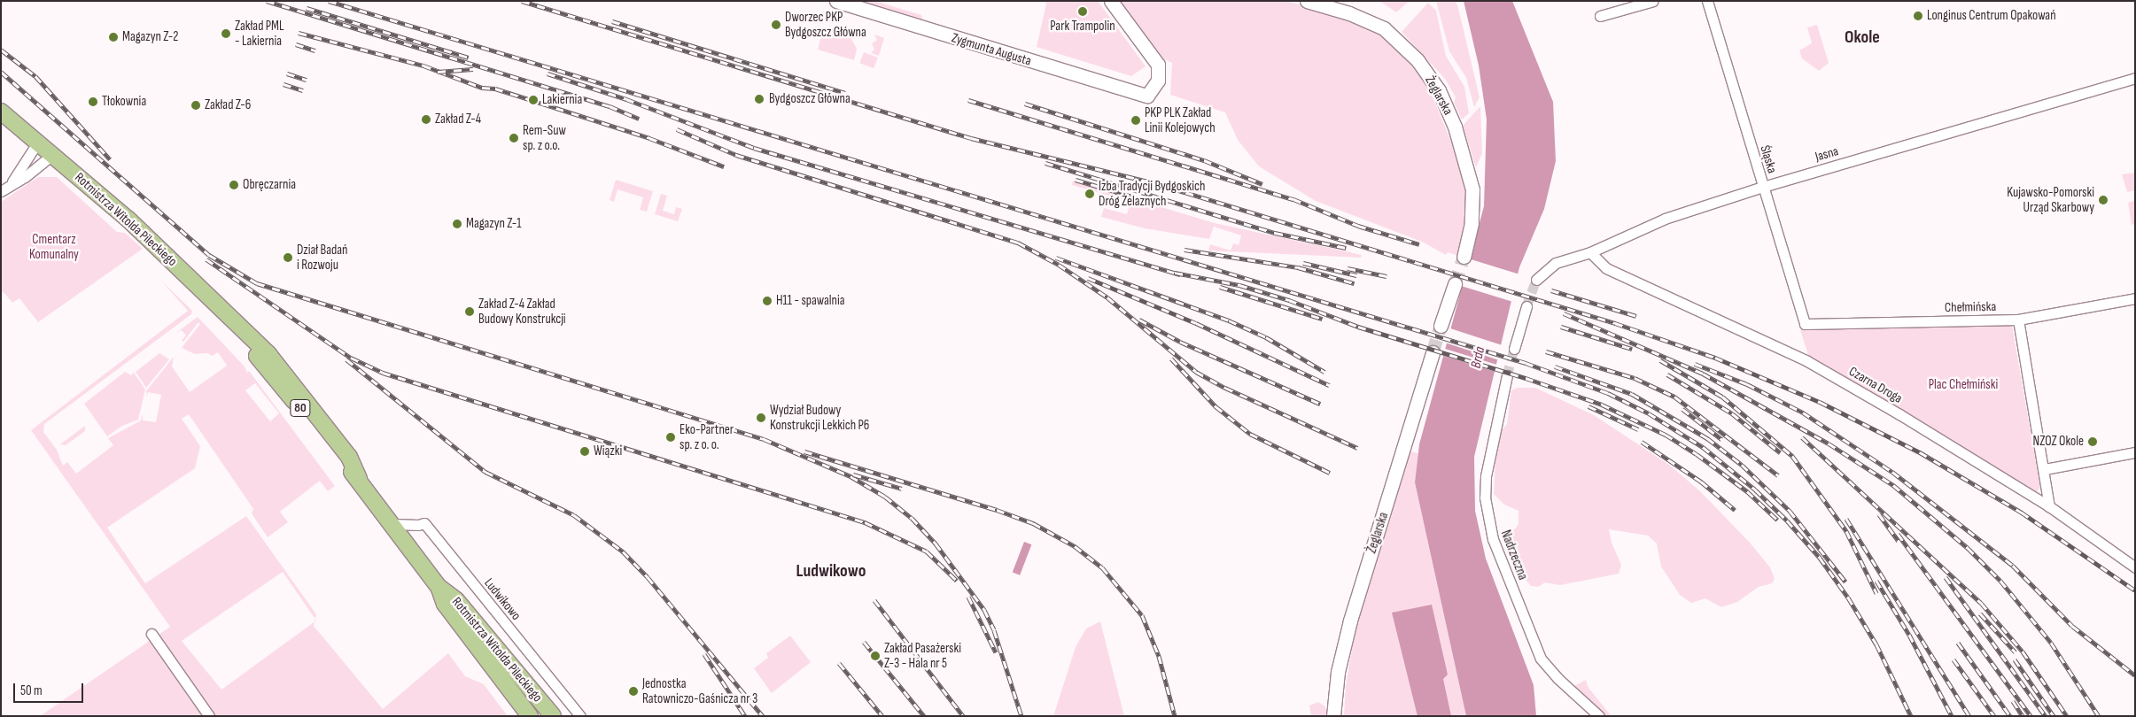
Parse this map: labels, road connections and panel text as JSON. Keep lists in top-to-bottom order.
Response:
{
  "streets": {
    "main road": ["Rotmistrza Witolda Pileckiego", "80"],
    "street": [
      "Zygmunta Augusta",
      "Żeglarska",
      "Jasna",
      "Śląska",
      "Chełmińska",
      "Czarna Droga",
      "Nadrzeczna",
      "Ludwikowo"
    ]
  },
  "crossings": [
    ["Jasna", "Śląska"],
    ["Jasna", "Czarna Droga"],
    ["Śląska", "Chełmińska"],
    ["Rotmistrza Witolda Pileckiego", "Ludwikowo"]
  ],
  "districts": ["Okole", "Ludwikowo"],
  "water": ["Brda"],
  "parks": ["Cmentarz Komunalny", "Plac Chełmiński"],
  "places": [
    "Park Trampolin",
    "Longinus Centrum Opakowań",
    "Dworzec PKP Bydgoszcz Główna",
    "Zakład PML - Lakiernia",
    "Magazyn Z-2",
    "Bydgoszcz Główna",
    "Lakiernia",
    "Tłokownia",
    "Zakład Z-6",
    "Zakład Z-4",
    "PKP PLK Zakład Linii Kolejowych",
    "Rem-Suw sp. z o.o.",
    "Obręczarnia",
    "Izba Tradycji Bydgoskich Dróg Żelaznych",
    "Kujawsko-Pomorski Urząd Skarbowy",
    "Magazyn Z-1",
    "Dział Badań i Rozwoju",
    "H11 - spawalnia",
    "Zakład Z-4 Zakład Budowy Konstrukcji",
    "Wydział Budowy Konstrukcji Lekkich P6",
    "Eko-Partner sp. z o. o.",
    "NZOZ Okole",
    "Wiązki",
    "Zakład Pasażerski Z-3 - Hala nr 5",
    "Jednostka Ratowniczo-Gaśnicza nr 3"
  ],
  "scale_bar": "50 m"
}
